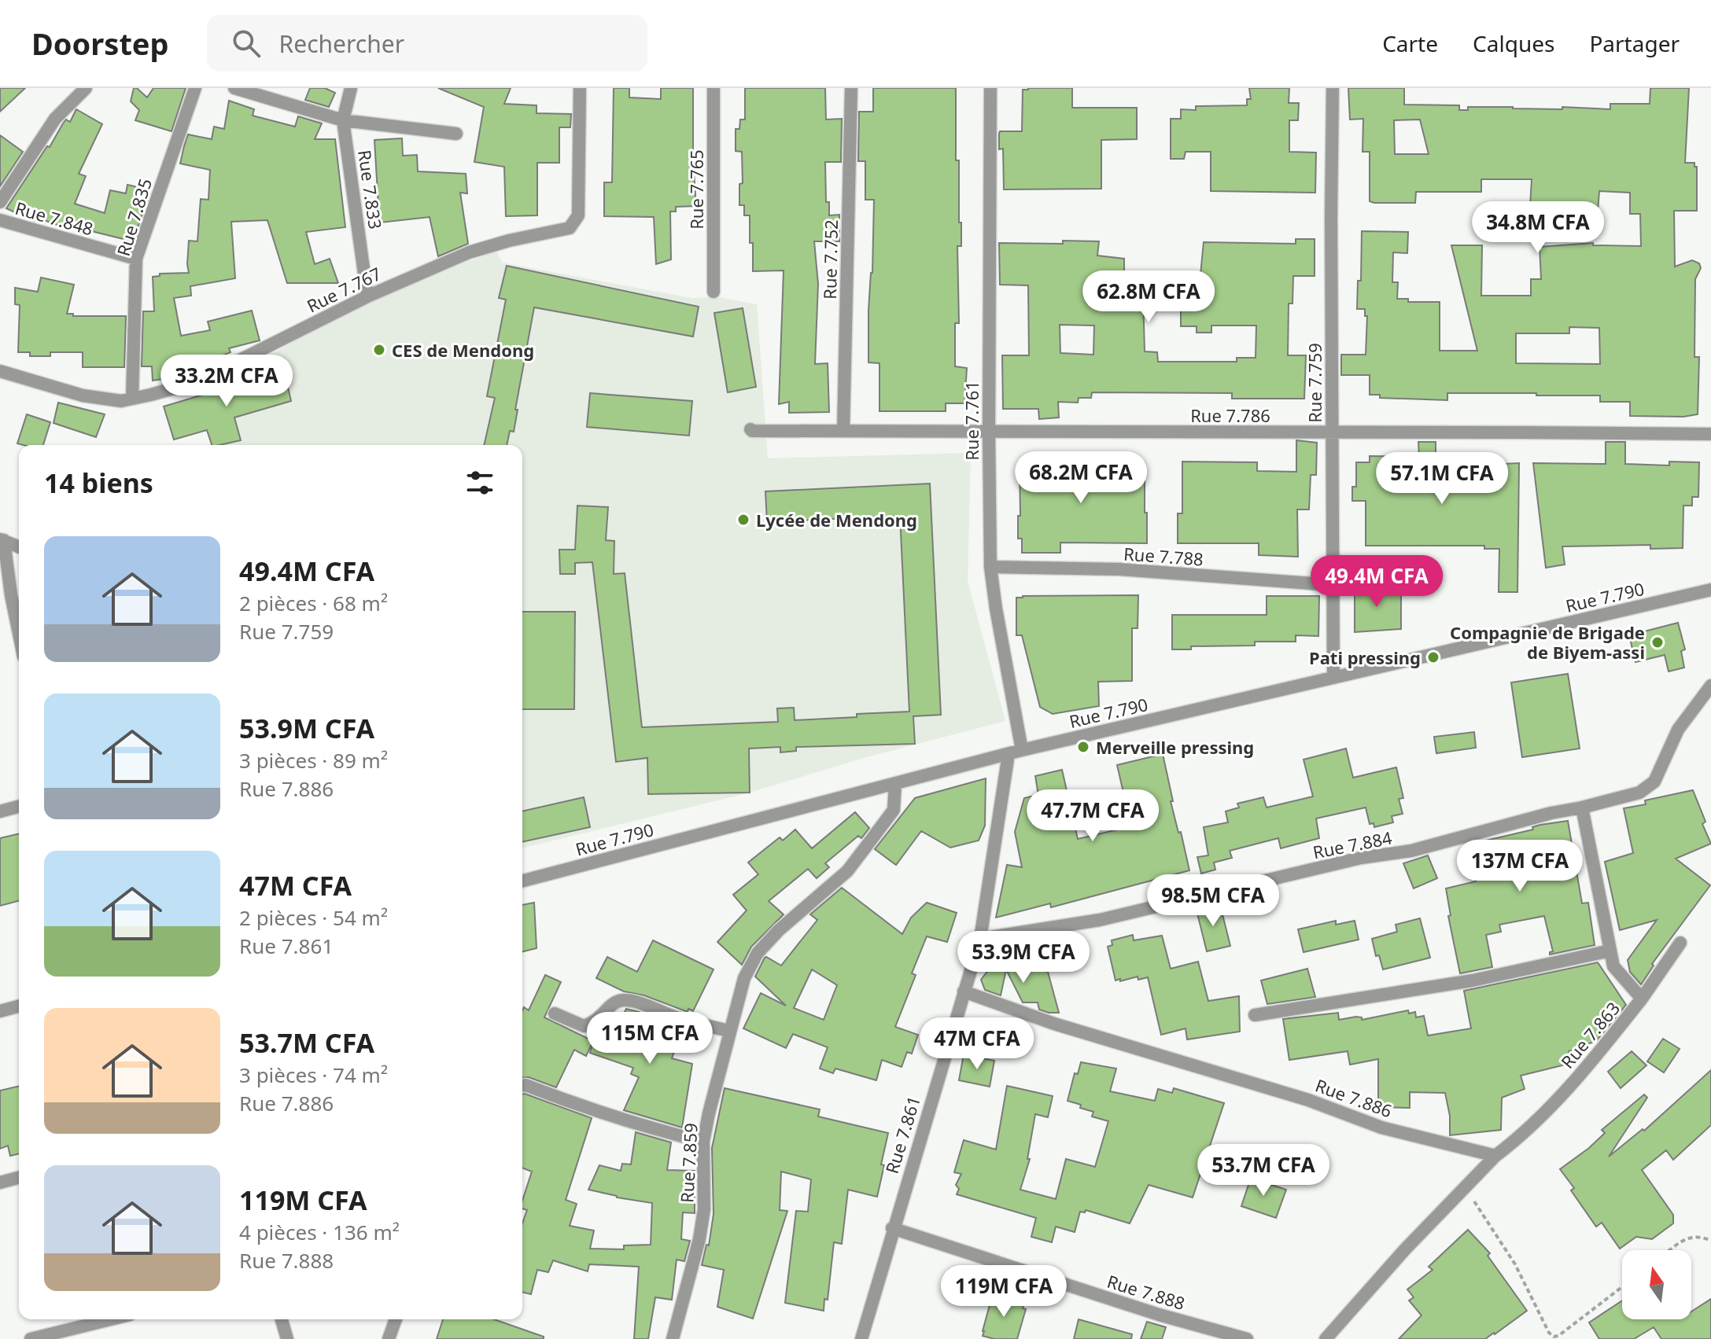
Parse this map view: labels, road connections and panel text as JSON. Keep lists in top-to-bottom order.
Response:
{
  "streets": {
    "street": [
      "Rue 7.833",
      "Rue 7.765",
      "Rue 7.835",
      "Rue 7.848",
      "Rue 7.752",
      "Rue 7.767",
      "Rue 7.759",
      "Rue 7.786",
      "Rue 7.761",
      "Rue 7.788",
      "Rue 7.790",
      "Rue 7.884",
      "Rue 7.863",
      "Rue 7.886",
      "Rue 7.861",
      "Rue 7.859",
      "Rue 7.888"
    ]
  },
  "crossings": [
    ["Rue 7.833", "Rue 7.767"],
    ["Rue 7.835", "Rue 7.848"],
    ["Rue 7.835", "Rue 7.767"],
    ["Rue 7.752", "Rue 7.786"],
    ["Rue 7.759", "Rue 7.786"],
    ["Rue 7.759", "Rue 7.788"],
    ["Rue 7.759", "Rue 7.790"],
    ["Rue 7.786", "Rue 7.761"],
    ["Rue 7.761", "Rue 7.788"],
    ["Rue 7.761", "Rue 7.790"],
    ["Rue 7.790", "Rue 7.861"],
    ["Rue 7.790", "Rue 7.859"],
    ["Rue 7.884", "Rue 7.863"],
    ["Rue 7.884", "Rue 7.861"],
    ["Rue 7.863", "Rue 7.886"],
    ["Rue 7.886", "Rue 7.861"],
    ["Rue 7.861", "Rue 7.888"]
  ],
  "places": [
    "CES de Mendong",
    "Lycée de Mendong",
    "Compagnie de Brigade de Biyem-assi",
    "Pati pressing",
    "Merveille pressing"
  ],
  "north": "top",
  "page": {
    "header": "Doorstep",
    "search": "Rechercher",
    "nav": ["Carte", "Calques", "Partager"],
    "price": [
      "34.8M CFA",
      "62.8M CFA",
      "33.2M CFA",
      "68.2M CFA",
      "57.1M CFA",
      "49.4M CFA",
      "47.7M CFA",
      "137M CFA",
      "98.5M CFA",
      "53.9M CFA",
      "115M CFA",
      "47M CFA",
      "53.7M CFA",
      "119M CFA"
    ],
    "heading": "14 biens",
    "list": [
      {
        "name": "49.4M CFA",
        "note": "2 pièces · 68 m² · Rue 7.759"
      },
      {
        "name": "53.9M CFA",
        "note": "3 pièces · 89 m² · Rue 7.886"
      },
      {
        "name": "47M CFA",
        "note": "2 pièces · 54 m² · Rue 7.861"
      },
      {
        "name": "53.7M CFA",
        "note": "3 pièces · 74 m² · Rue 7.886"
      },
      {
        "name": "119M CFA",
        "note": "4 pièces · 136 m² · Rue 7.888"
      }
    ]
  }
}
